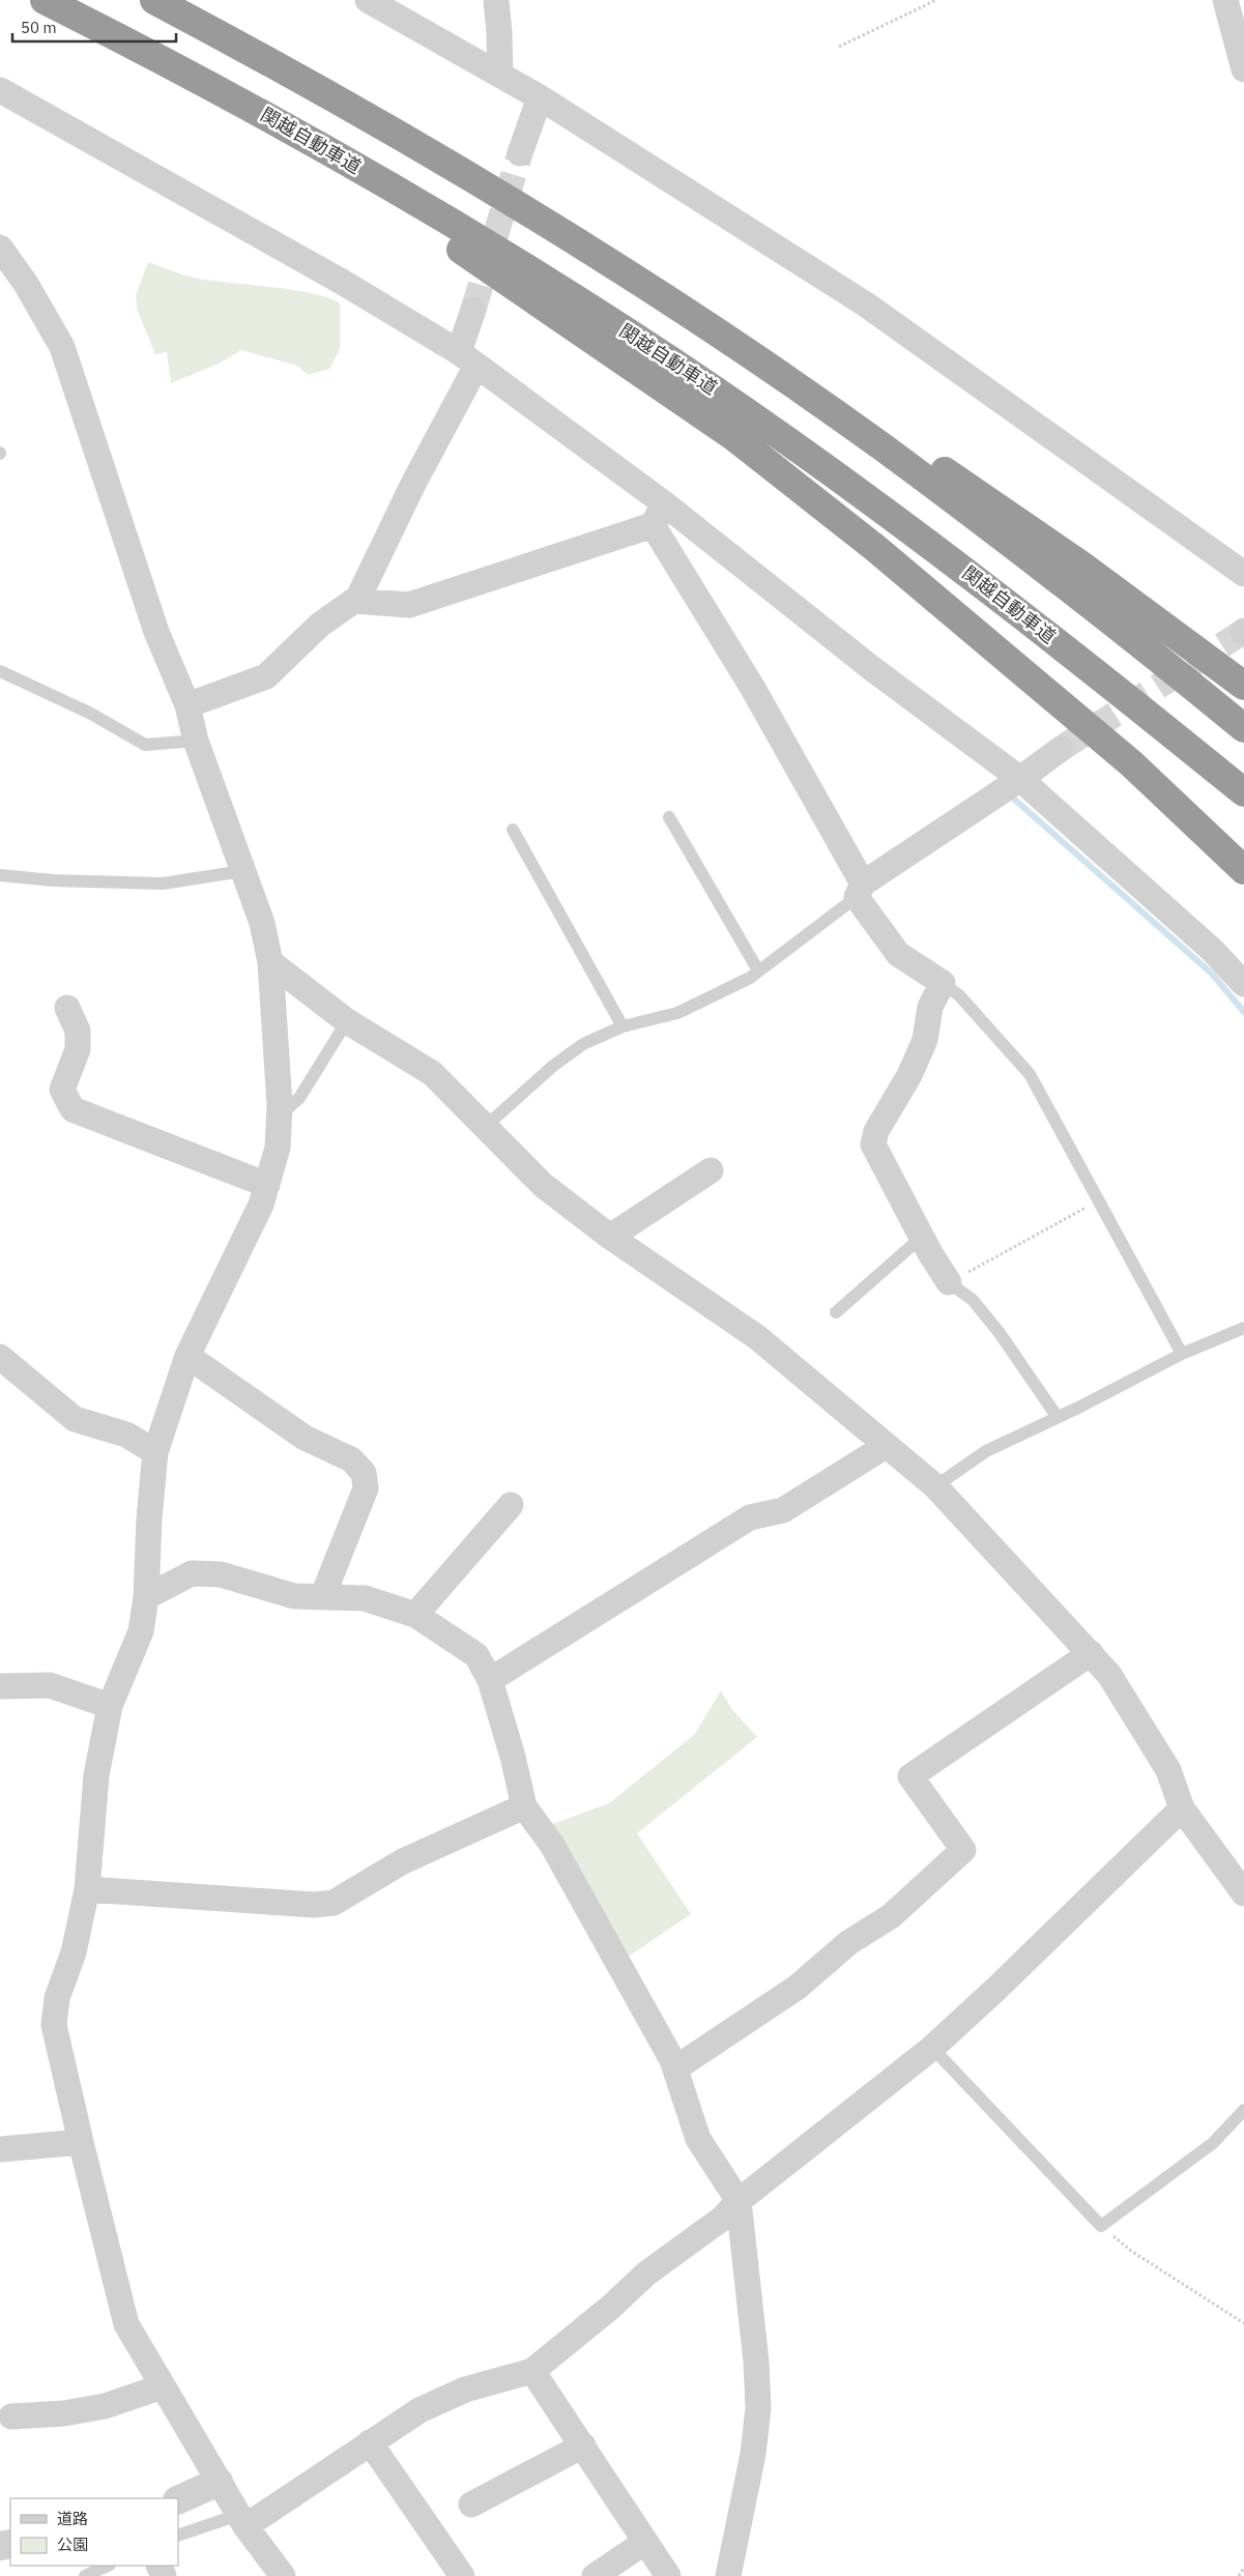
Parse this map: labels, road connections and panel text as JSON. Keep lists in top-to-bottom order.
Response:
{
  "streets": {
    "highway": ["関越自動車道"]
  },
  "legend": ["道路", "公園"],
  "scale_bar": "50 m"
}
